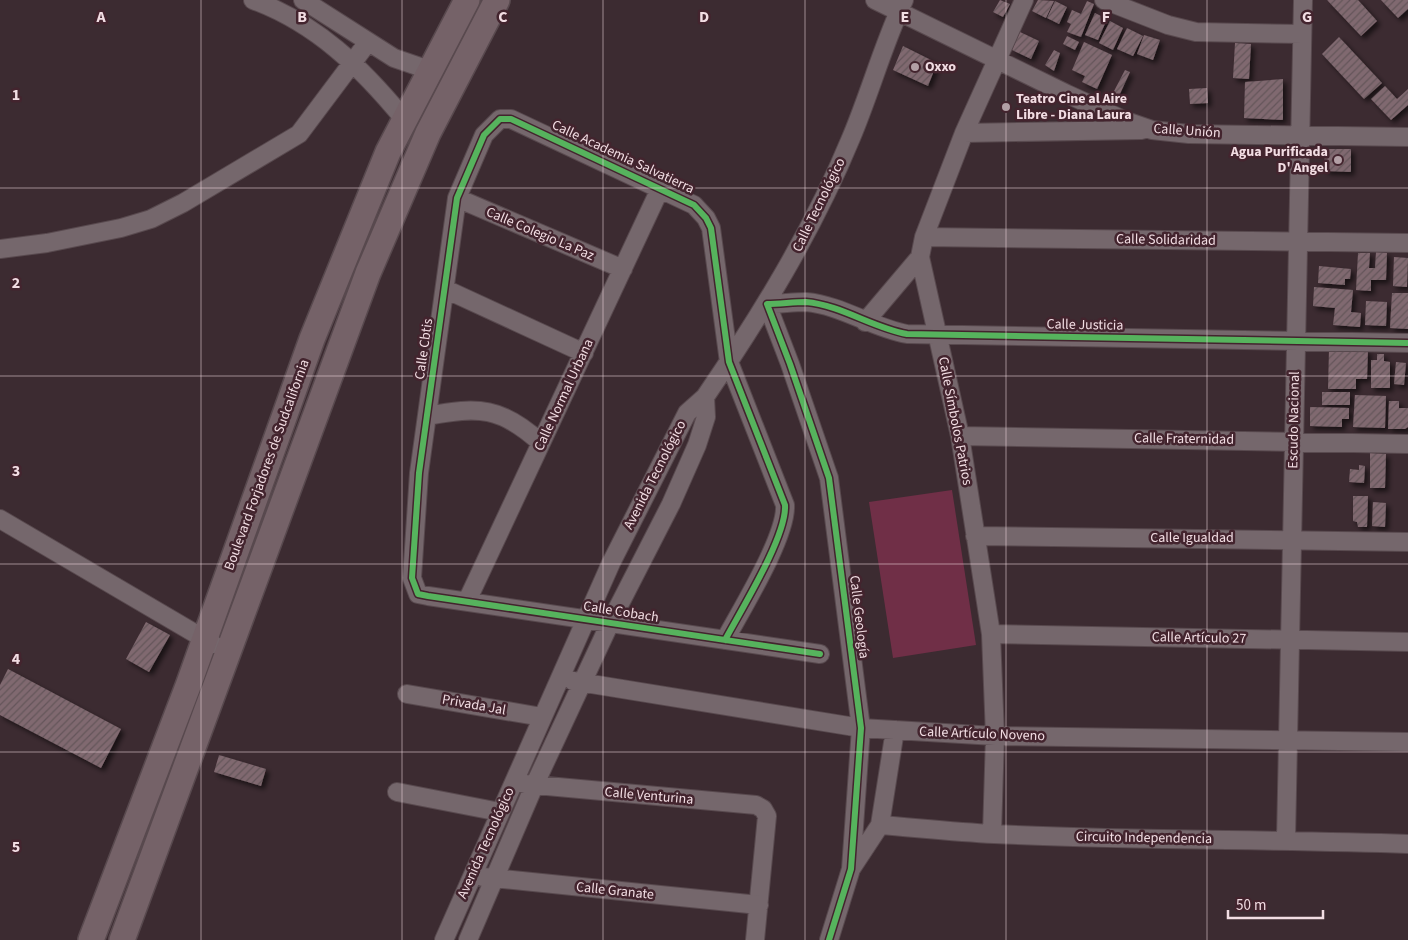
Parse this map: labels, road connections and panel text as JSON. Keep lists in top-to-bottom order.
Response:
{
  "streets": {
    "highway": ["Boulevard Forjadores de Sudcalifornia"],
    "street": [
      "Calle Unión",
      "Calle Academia Salvatierra",
      "Calle Tecnológico",
      "Calle Colegio La Paz",
      "Calle Solidaridad",
      "Calle Justicia",
      "Calle Cbtis",
      "Calle Normal Urbana",
      "Escudo Nacional",
      "Calle Símbolos Patrios",
      "Calle Fraternidad",
      "Avenida Tecnológico",
      "Calle Igualdad",
      "Calle Cobach",
      "Calle Geología",
      "Calle Artículo 27",
      "Privada Jal",
      "Calle Artículo Noveno",
      "Calle Venturina",
      "Circuito Independencia",
      "Calle Granate"
    ]
  },
  "crossings": [
    ["Calle Unión", "Calle Tecnológico"],
    ["Calle Unión", "Escudo Nacional"],
    ["Calle Unión", "Calle Símbolos Patrios"],
    ["Calle Academia Salvatierra", "Calle Tecnológico"],
    ["Calle Academia Salvatierra", "Calle Cbtis"],
    ["Calle Academia Salvatierra", "Calle Normal Urbana"],
    ["Calle Academia Salvatierra", "Calle Cobach"],
    ["Calle Tecnológico", "Calle Justicia"],
    ["Calle Tecnológico", "Avenida Tecnológico"],
    ["Calle Tecnológico", "Calle Geología"],
    ["Calle Colegio La Paz", "Calle Cbtis"],
    ["Calle Colegio La Paz", "Calle Normal Urbana"],
    ["Calle Solidaridad", "Escudo Nacional"],
    ["Calle Solidaridad", "Calle Símbolos Patrios"],
    ["Calle Justicia", "Escudo Nacional"],
    ["Calle Justicia", "Calle Símbolos Patrios"],
    ["Calle Justicia", "Calle Geología"],
    ["Calle Cbtis", "Calle Cobach"],
    ["Calle Normal Urbana", "Calle Cobach"],
    ["Escudo Nacional", "Calle Fraternidad"],
    ["Escudo Nacional", "Calle Igualdad"],
    ["Escudo Nacional", "Calle Artículo 27"],
    ["Escudo Nacional", "Calle Artículo Noveno"],
    ["Escudo Nacional", "Circuito Independencia"],
    ["Calle Símbolos Patrios", "Calle Fraternidad"],
    ["Calle Símbolos Patrios", "Calle Igualdad"],
    ["Calle Símbolos Patrios", "Calle Artículo 27"],
    ["Calle Símbolos Patrios", "Calle Artículo Noveno"],
    ["Calle Símbolos Patrios", "Circuito Independencia"],
    ["Avenida Tecnológico", "Calle Cobach"],
    ["Avenida Tecnológico", "Privada Jal"],
    ["Avenida Tecnológico", "Calle Artículo Noveno"],
    ["Avenida Tecnológico", "Calle Venturina"],
    ["Avenida Tecnológico", "Calle Granate"],
    ["Calle Geología", "Calle Artículo Noveno"],
    ["Calle Venturina", "Calle Granate"]
  ],
  "places": ["Oxxo", "Teatro Cine al Aire Libre - Diana Laura", "Agua Purificada D' Angel"],
  "scale_bar": "50 m",
  "grid": {
    "columns": [
      "A",
      "B",
      "C",
      "D",
      "E",
      "F",
      "G"
    ],
    "rows": [
      "1",
      "2",
      "3",
      "4",
      "5"
    ]
  }
}
